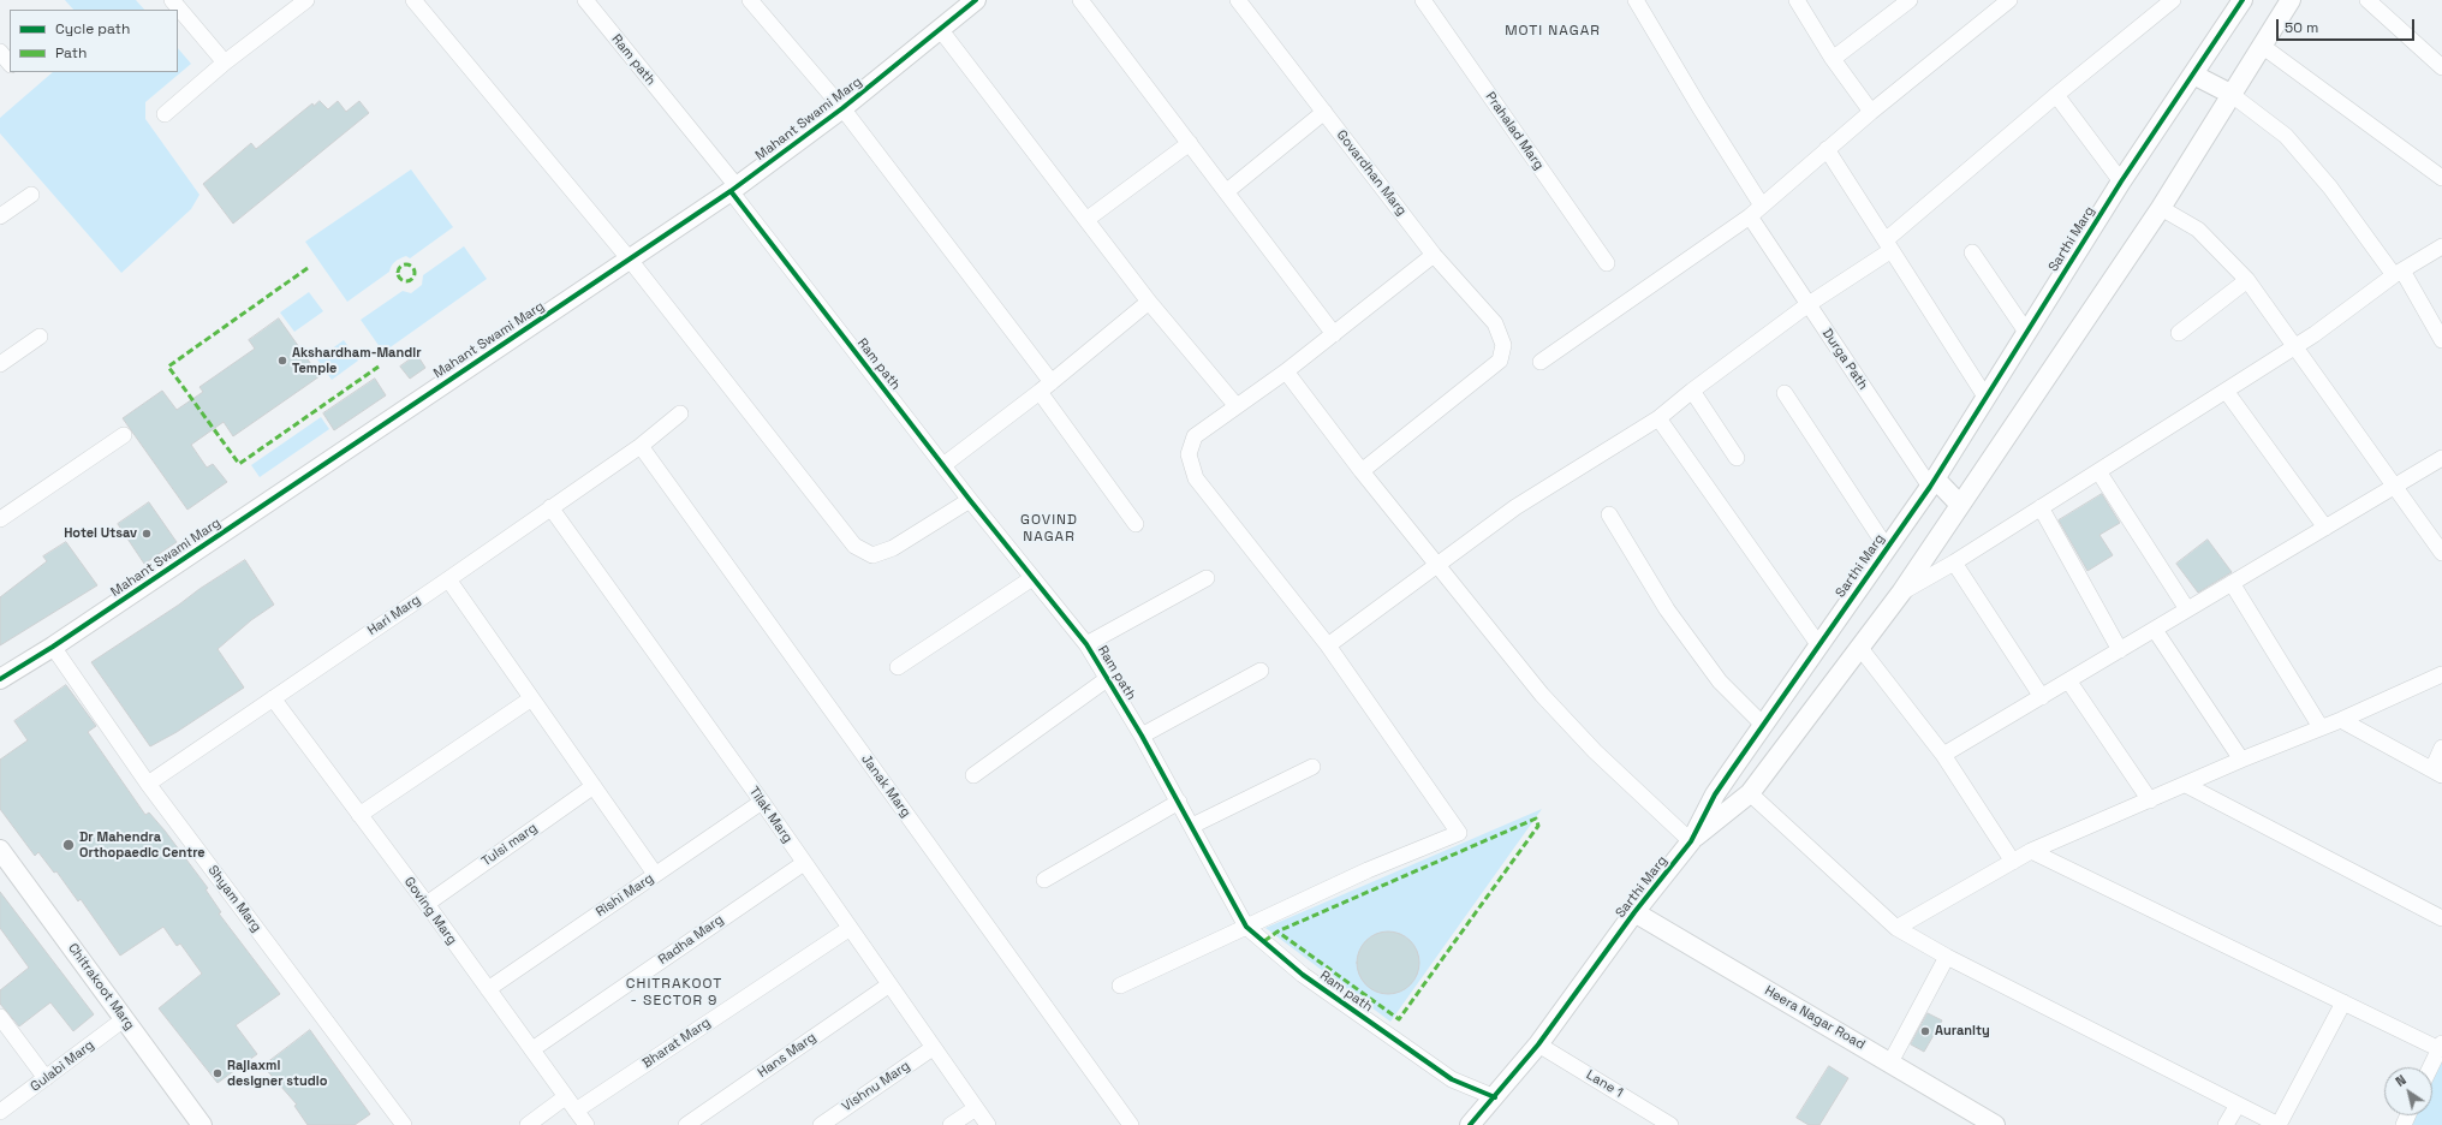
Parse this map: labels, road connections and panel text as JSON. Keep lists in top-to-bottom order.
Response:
{
  "streets": {
    "street": [
      "Ram path",
      "Mahant Swami Marg",
      "Prahalad Marg",
      "Govardhan Marg",
      "Sarthi Marg",
      "Durga Path",
      "Hari Marg",
      "Janak Marg",
      "Tilak Marg",
      "Tulsi marg",
      "Rishi Marg",
      "Shyam Marg",
      "Goving Marg",
      "Radha Marg",
      "Chitrakoot Marg",
      "Heera Nagar Road",
      "Bharat Marg",
      "Hans Marg",
      "Gulabi Marg",
      "Lane 1",
      "Vishnu Marg"
    ]
  },
  "crossings": [
    ["Ram path", "Mahant Swami Marg"],
    ["Ram path", "Sarthi Marg"],
    ["Mahant Swami Marg", "Shyam Marg"],
    ["Sarthi Marg", "Durga Path"],
    ["Sarthi Marg", "Heera Nagar Road"],
    ["Sarthi Marg", "Lane 1"],
    ["Hari Marg", "Janak Marg"],
    ["Hari Marg", "Tilak Marg"],
    ["Hari Marg", "Shyam Marg"],
    ["Hari Marg", "Goving Marg"],
    ["Tilak Marg", "Rishi Marg"],
    ["Tilak Marg", "Radha Marg"],
    ["Tilak Marg", "Bharat Marg"],
    ["Tilak Marg", "Hans Marg"],
    ["Tilak Marg", "Vishnu Marg"],
    ["Tulsi marg", "Goving Marg"],
    ["Rishi Marg", "Goving Marg"],
    ["Goving Marg", "Radha Marg"],
    ["Goving Marg", "Bharat Marg"],
    ["Chitrakoot Marg", "Gulabi Marg"]
  ],
  "districts": ["MOTI NAGAR", "GOVIND NAGAR", "CHITRAKOOT - SECTOR 9"],
  "places": [
    "Akshardham-Mandir Temple",
    "Hotel Utsav",
    "Dr Mahendra Orthopaedic Centre",
    "Auranity",
    "Rajlaxmi designer studio"
  ],
  "legend": ["Cycle path", "Path"],
  "scale_bar": "50 m",
  "north": "top left"
}
